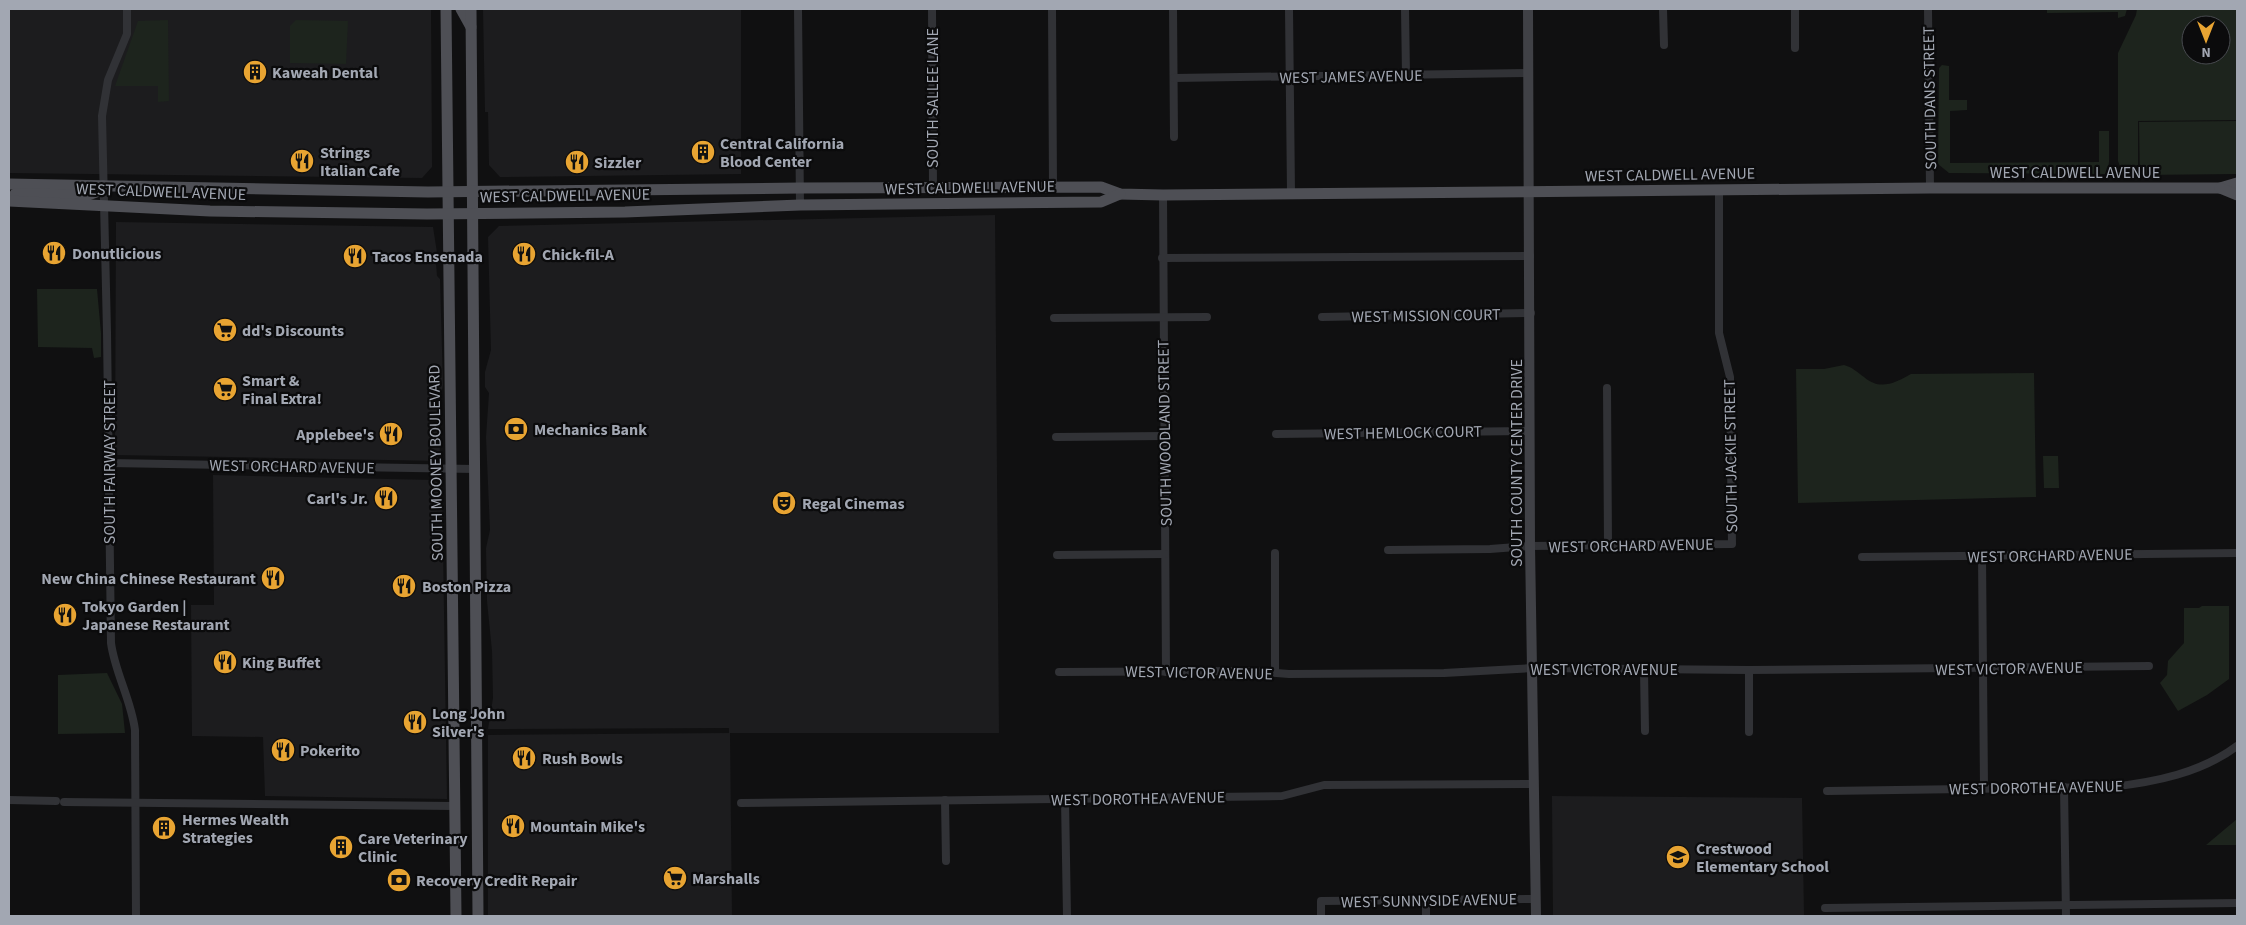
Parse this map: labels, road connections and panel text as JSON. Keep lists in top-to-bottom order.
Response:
{
  "streets": {
    "main road": ["WEST CALDWELL AVENUE", "SOUTH MOONEY BOULEVARD"],
    "street": [
      "WEST JAMES AVENUE",
      "SOUTH SALLEE LANE",
      "SOUTH DANS STREET",
      "WEST MISSION COURT",
      "WEST HEMLOCK COURT",
      "SOUTH WOODLAND STREET",
      "SOUTH JACKIE STREET",
      "SOUTH FAIRWAY STREET",
      "SOUTH COUNTY CENTER DRIVE",
      "WEST ORCHARD AVENUE",
      "WEST VICTOR AVENUE",
      "WEST DOROTHEA AVENUE",
      "WEST SUNNYSIDE AVENUE"
    ]
  },
  "crossings": [
    ["WEST JAMES AVENUE", "SOUTH COUNTY CENTER DRIVE"],
    ["SOUTH SALLEE LANE", "WEST CALDWELL AVENUE"],
    ["SOUTH DANS STREET", "WEST CALDWELL AVENUE"],
    ["WEST CALDWELL AVENUE", "SOUTH WOODLAND STREET"],
    ["WEST CALDWELL AVENUE", "SOUTH JACKIE STREET"],
    ["WEST CALDWELL AVENUE", "SOUTH FAIRWAY STREET"],
    ["WEST CALDWELL AVENUE", "SOUTH MOONEY BOULEVARD"],
    ["WEST CALDWELL AVENUE", "SOUTH COUNTY CENTER DRIVE"],
    ["WEST MISSION COURT", "SOUTH COUNTY CENTER DRIVE"],
    ["WEST HEMLOCK COURT", "SOUTH COUNTY CENTER DRIVE"],
    ["SOUTH WOODLAND STREET", "WEST VICTOR AVENUE"],
    ["SOUTH JACKIE STREET", "WEST ORCHARD AVENUE"],
    ["SOUTH FAIRWAY STREET", "WEST ORCHARD AVENUE"],
    ["SOUTH MOONEY BOULEVARD", "WEST ORCHARD AVENUE"],
    ["SOUTH COUNTY CENTER DRIVE", "WEST ORCHARD AVENUE"],
    ["SOUTH COUNTY CENTER DRIVE", "WEST VICTOR AVENUE"],
    ["SOUTH COUNTY CENTER DRIVE", "WEST DOROTHEA AVENUE"],
    ["SOUTH COUNTY CENTER DRIVE", "WEST SUNNYSIDE AVENUE"]
  ],
  "places": {
    "building": [
      "Kaweah Dental",
      "Central California Blood Center",
      "Hermes Wealth Strategies",
      "Care Veterinary Clinic"
    ],
    "restaurant": [
      "Strings Italian Cafe",
      "Sizzler",
      "Donutlicious",
      "Chick-fil-A",
      "Tacos Ensenada",
      "Applebee's",
      "Carl's Jr.",
      "New China Chinese Restaurant",
      "Boston Pizza",
      "Tokyo Garden | Japanese Restaurant",
      "King Buffet",
      "Long John Silver's",
      "Pokerito",
      "Rush Bowls",
      "Mountain Mike's"
    ],
    "supermarket": ["dd's Discounts", "Smart & Final Extra!", "Marshalls"],
    "bank": ["Mechanics Bank", "Recovery Credit Repair"],
    "theatre": ["Regal Cinemas"],
    "school or university": ["Crestwood Elementary School"]
  },
  "north": "bottom"
}
